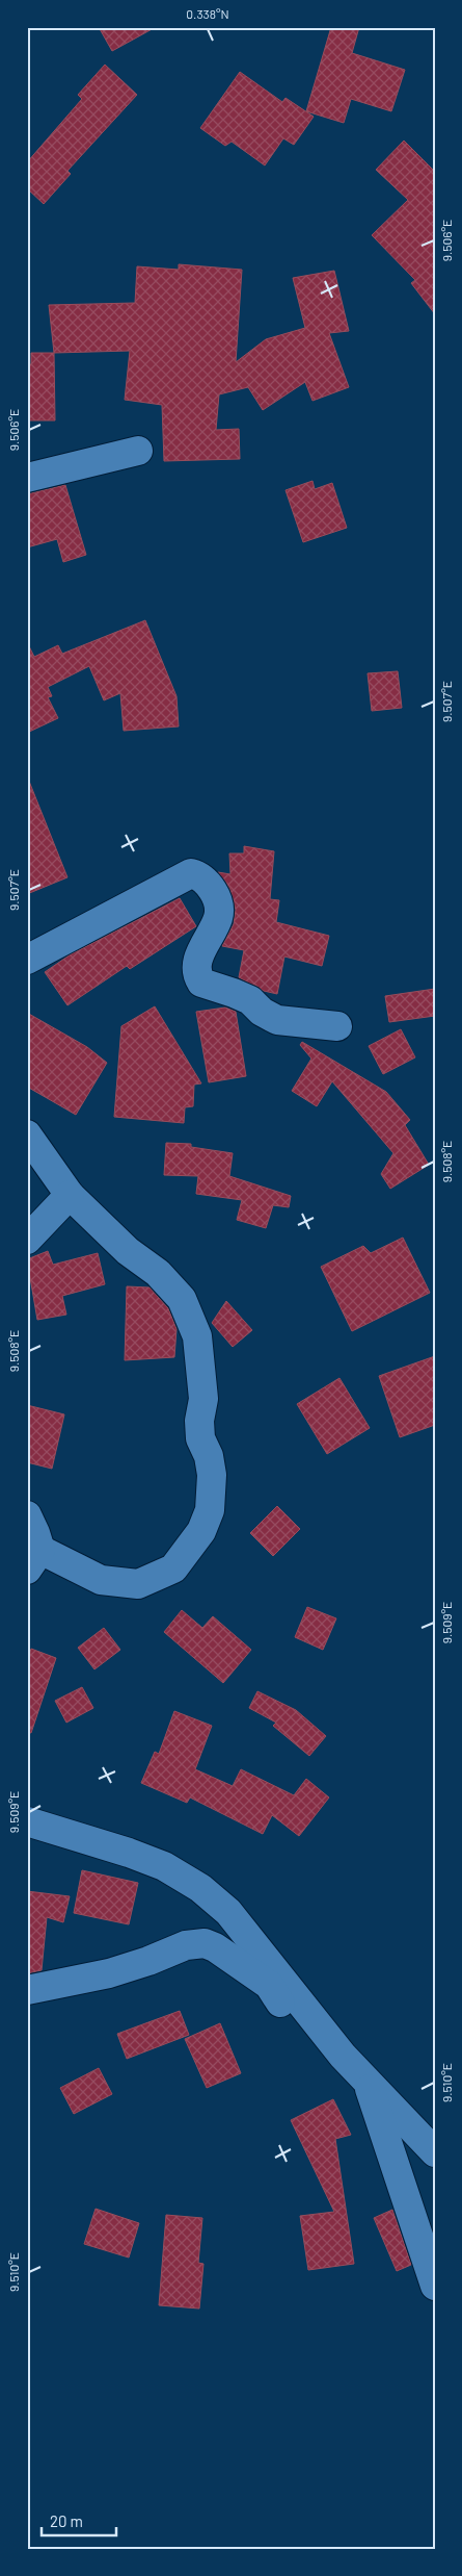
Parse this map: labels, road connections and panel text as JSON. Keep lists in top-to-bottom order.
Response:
{
  "scale_bar": "20 m",
  "coordinates": [
    "0.338°N",
    "9.506°E",
    "9.507°E",
    "9.508°E",
    "9.509°E",
    "9.510°E"
  ]
}
